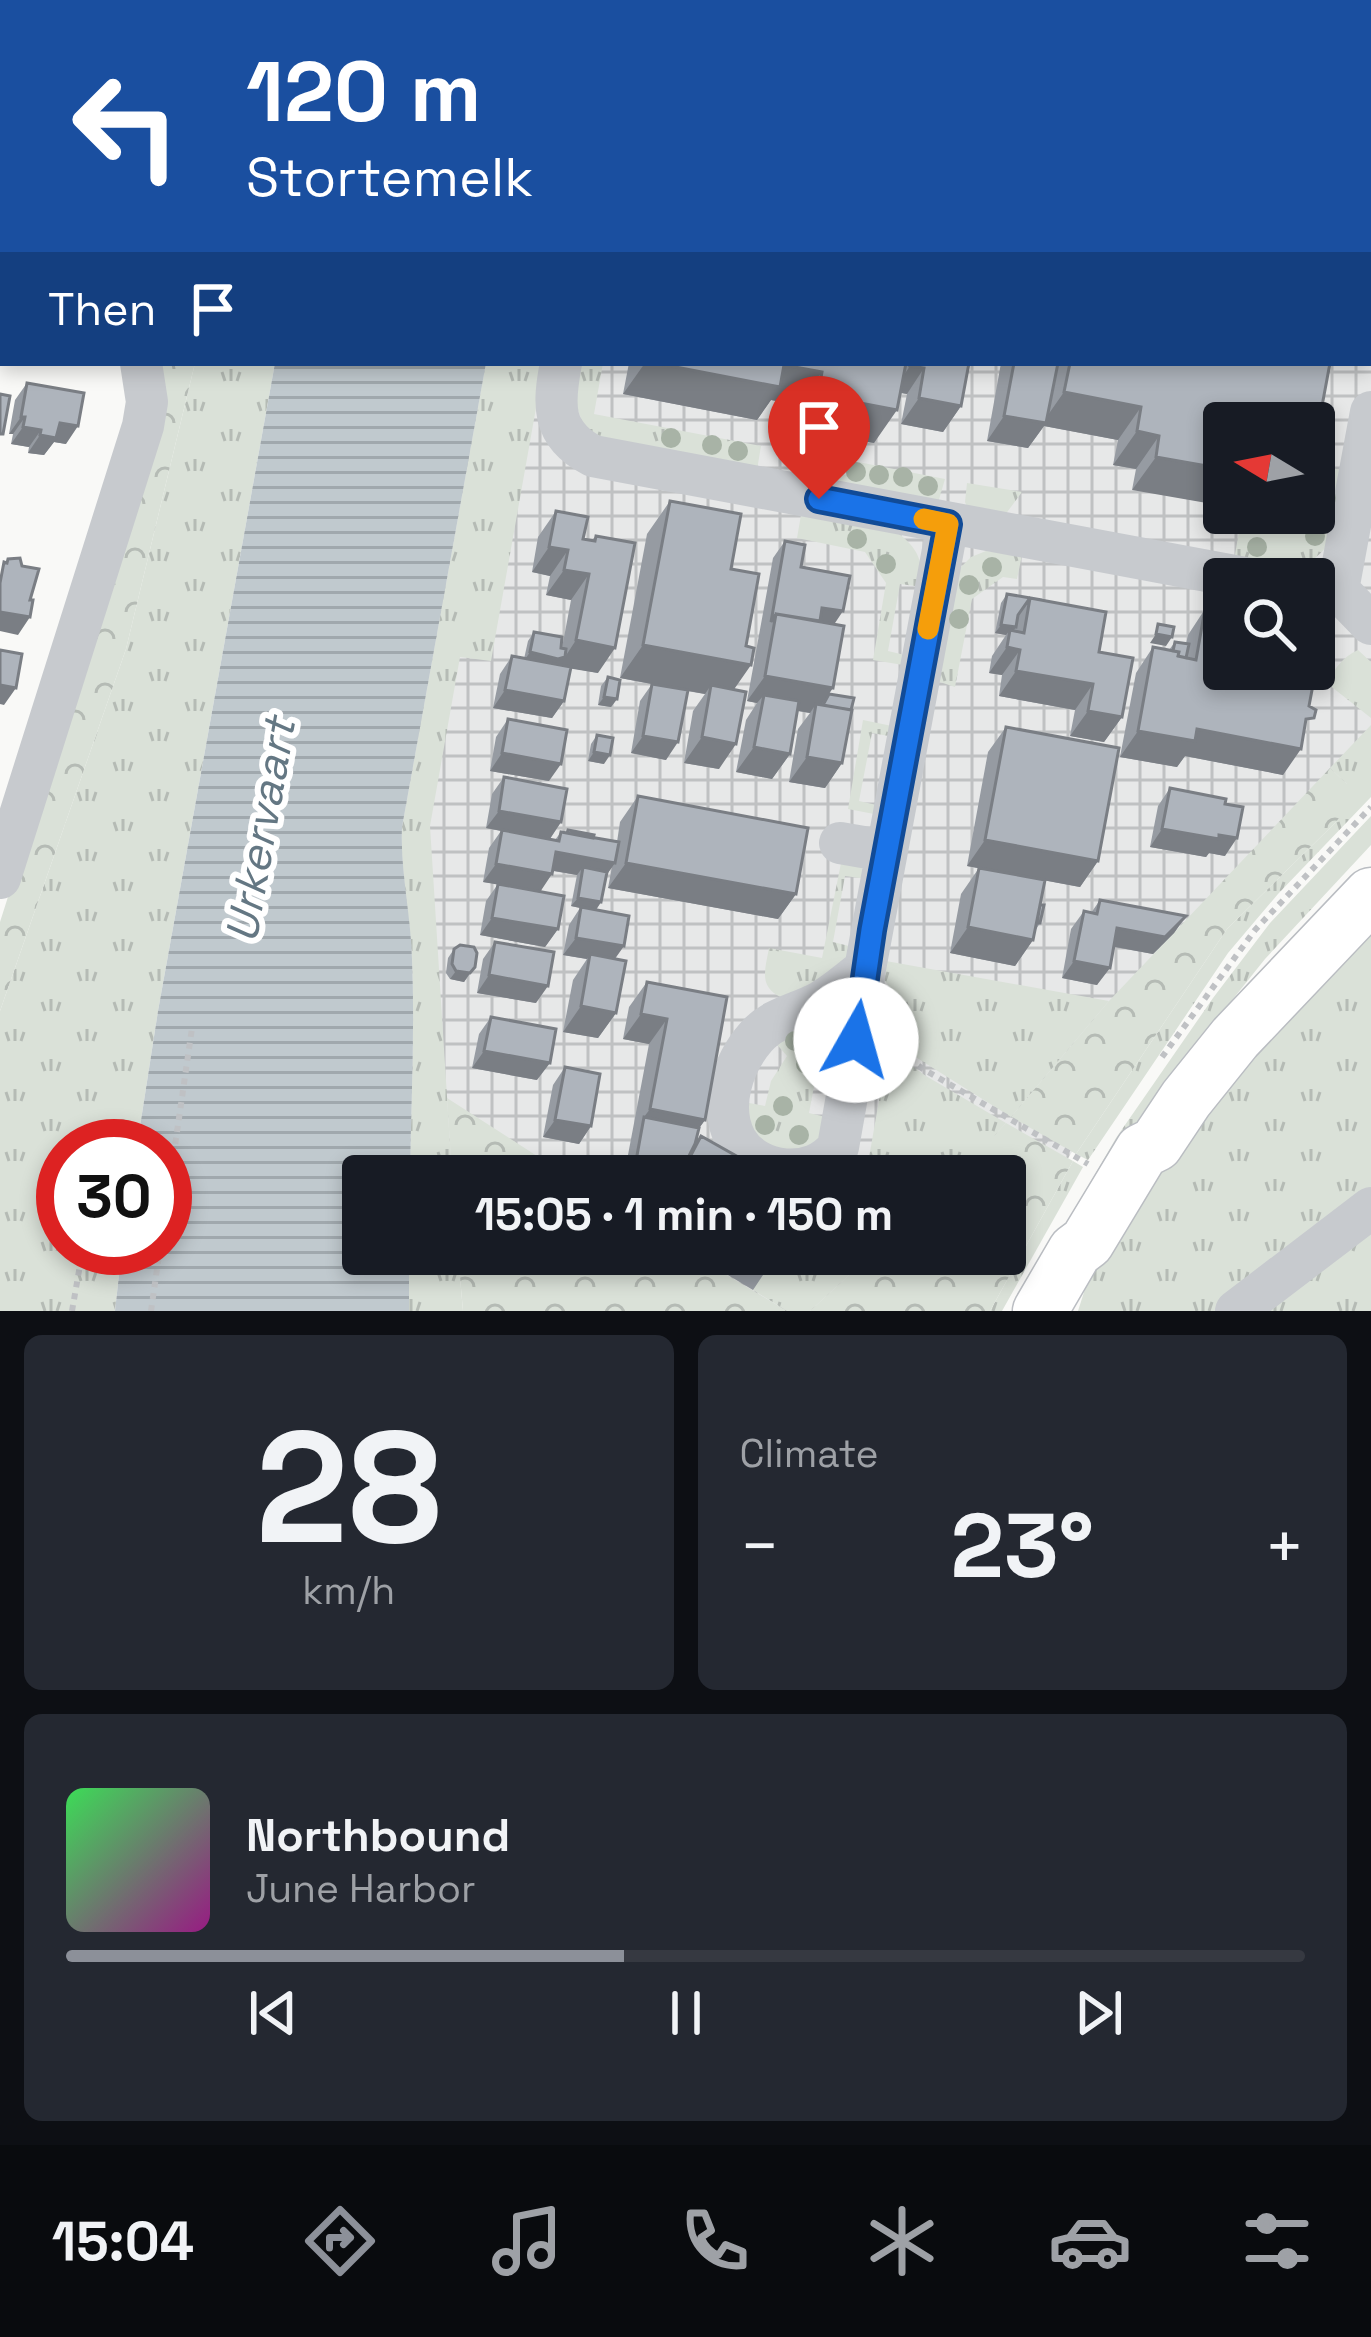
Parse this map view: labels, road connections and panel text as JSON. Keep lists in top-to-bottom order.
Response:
{
  "water": ["Urkervaart"],
  "north": "left",
  "page": {
    "turn": ["120 m", "Stortemelk"],
    "then": "Then",
    "limit": "30",
    "trip": "15:05 · 1 min · 150 m",
    "tile": [
      ["28", "km/h"],
      "Climate"
    ],
    "heat": ["−", "23°", "+"],
    "song": ["Northbound", "June Harbor"],
    "tabs": "15:04"
  }
}
